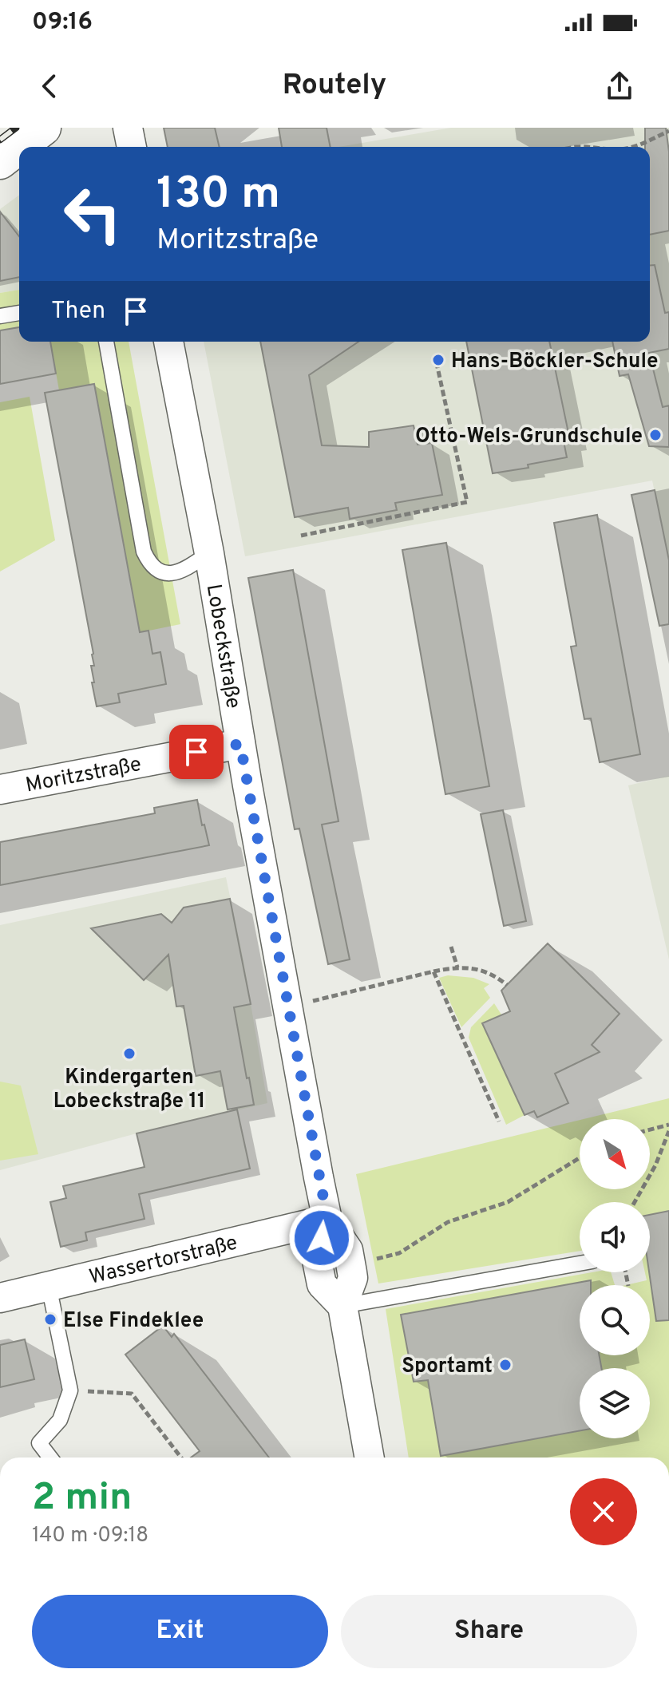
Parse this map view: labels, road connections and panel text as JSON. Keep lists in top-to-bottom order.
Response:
{
  "streets": {
    "street": ["Lobeckstraße", "Moritzstraße", "Wassertorstraße"]
  },
  "crossings": [
    ["Lobeckstraße", "Moritzstraße"],
    ["Lobeckstraße", "Wassertorstraße"]
  ],
  "places": [
    "Hans-Böckler-Schule",
    "Otto-Wels-Grundschule",
    "Kindergarten Lobeckstraße 11",
    "Else Findeklee",
    "Sportamt"
  ],
  "north": "bottom right",
  "page": {
    "status": "09:16",
    "header": "Routely",
    "turn": ["130 m", "Moritzstraße"],
    "then": "Then",
    "heading": ["2 min", "140 m · 09:18"],
    "buttons": ["Exit", "Share"]
  }
}
